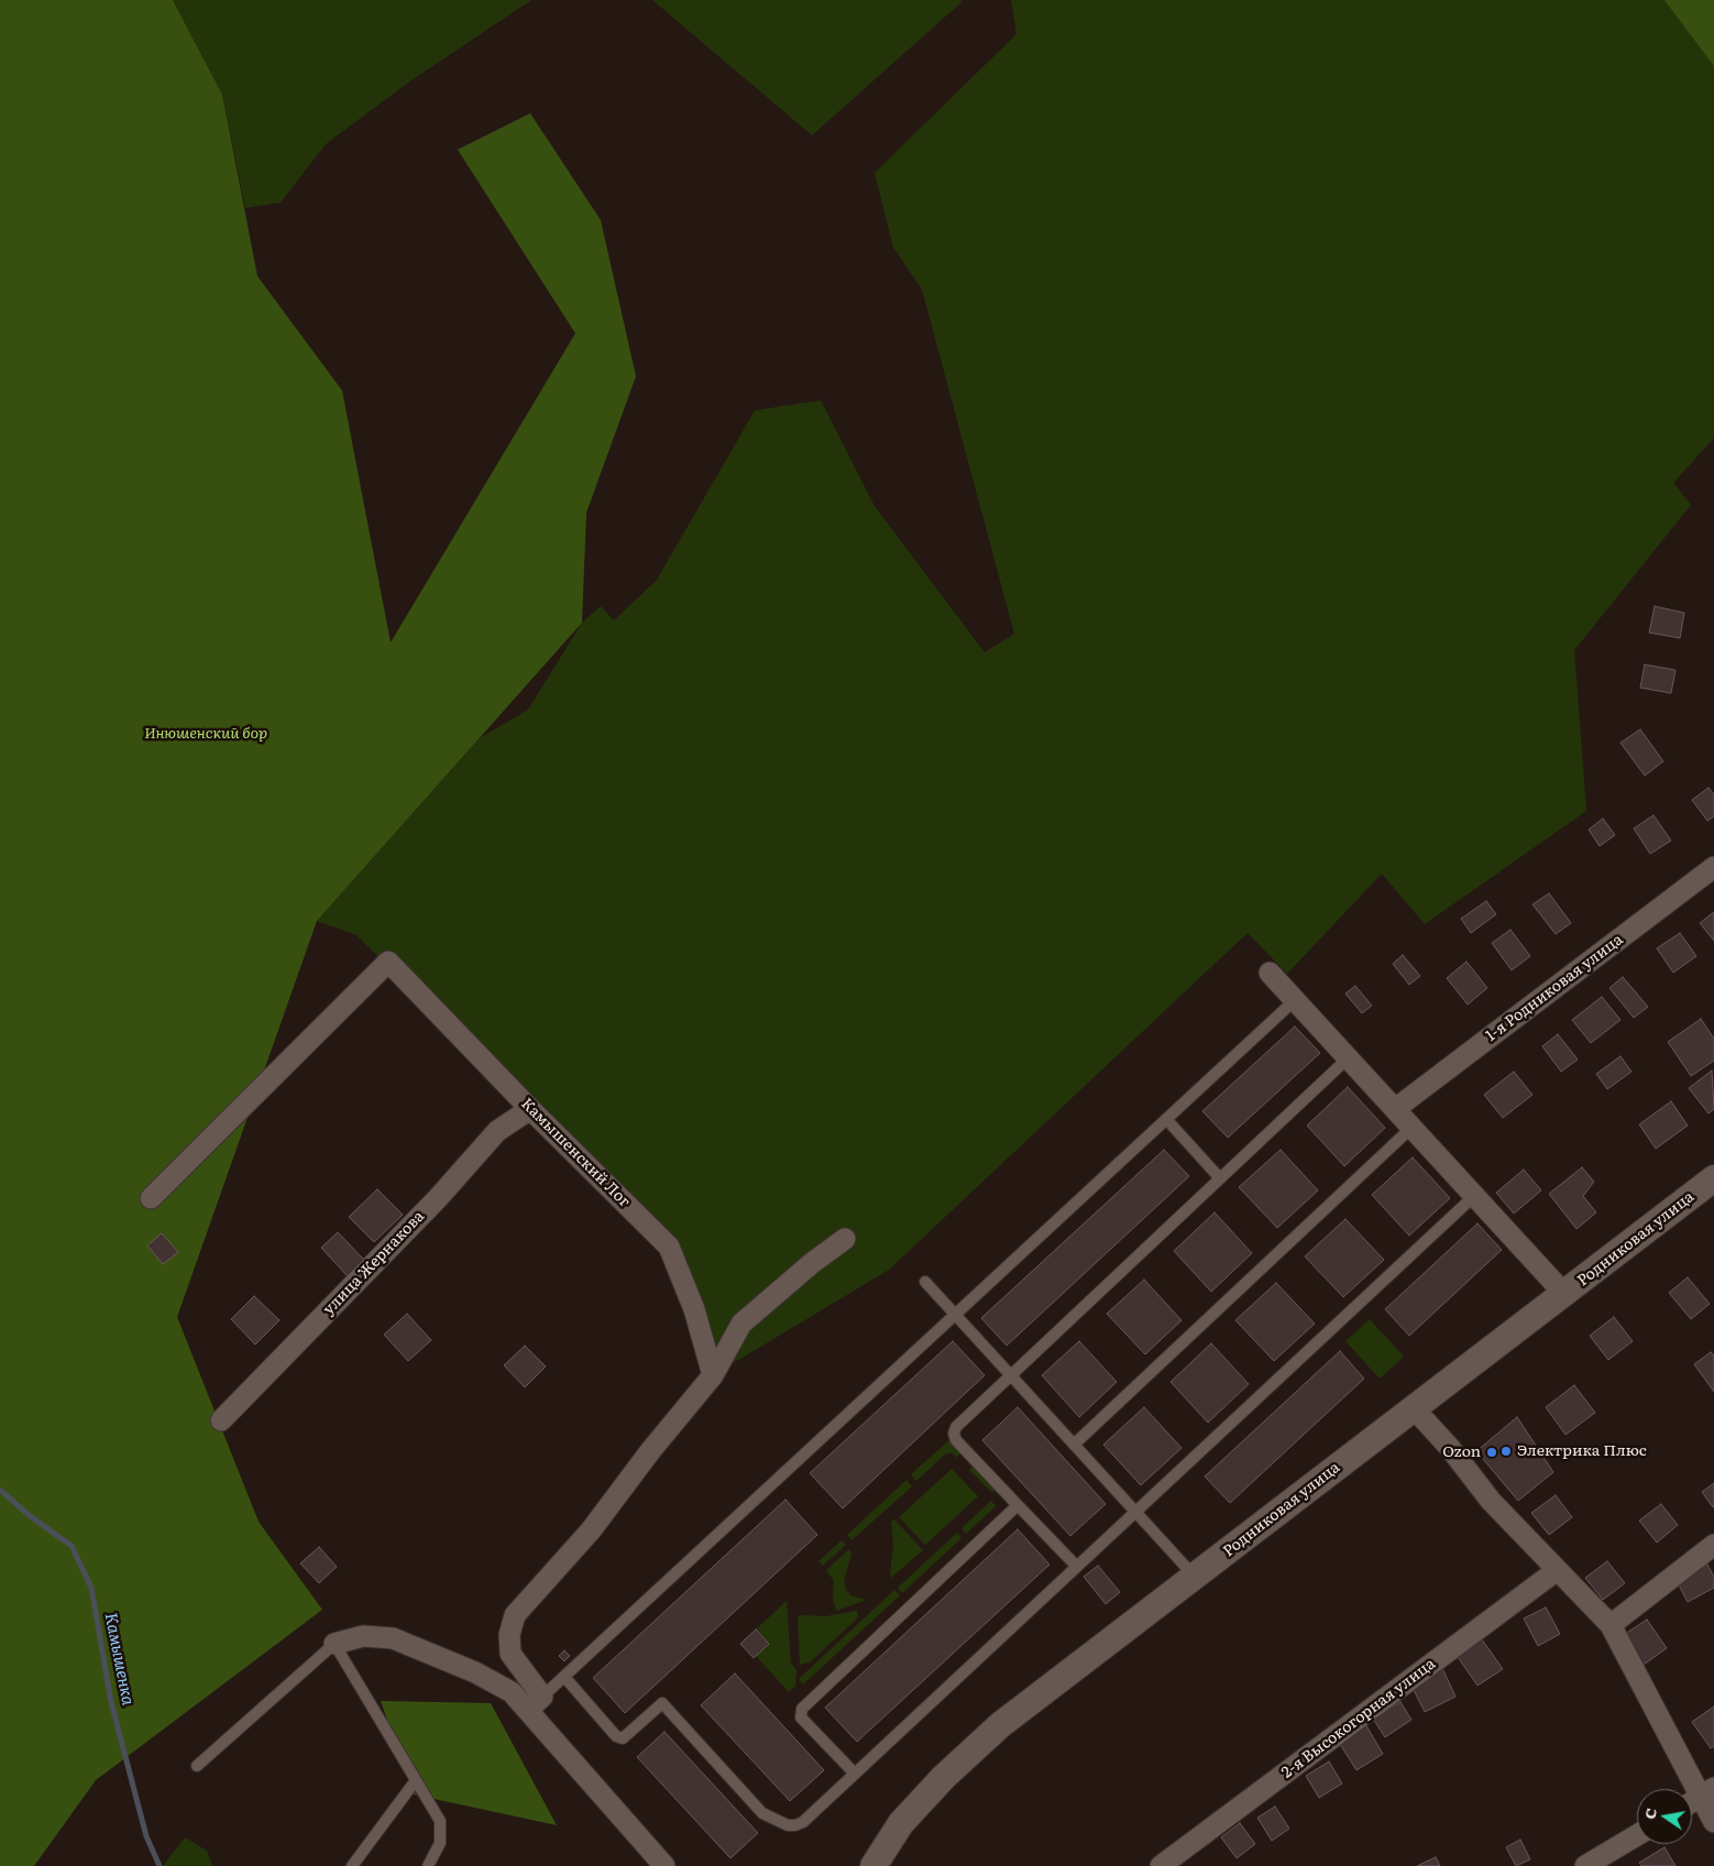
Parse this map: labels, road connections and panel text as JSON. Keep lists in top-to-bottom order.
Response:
{
  "streets": {
    "street": [
      "1-я Родниковая улица",
      "Камышенский Лог",
      "Родниковая улица",
      "улица Жернакова",
      "2-я Высокогорная улица"
    ]
  },
  "crossings": [
    ["Камышенский Лог", "улица Жернакова"]
  ],
  "water": ["Камышенка"],
  "parks": ["Инюшенский бор"],
  "places": ["Электрика Плюс", "Ozon"],
  "north": "left"
}
